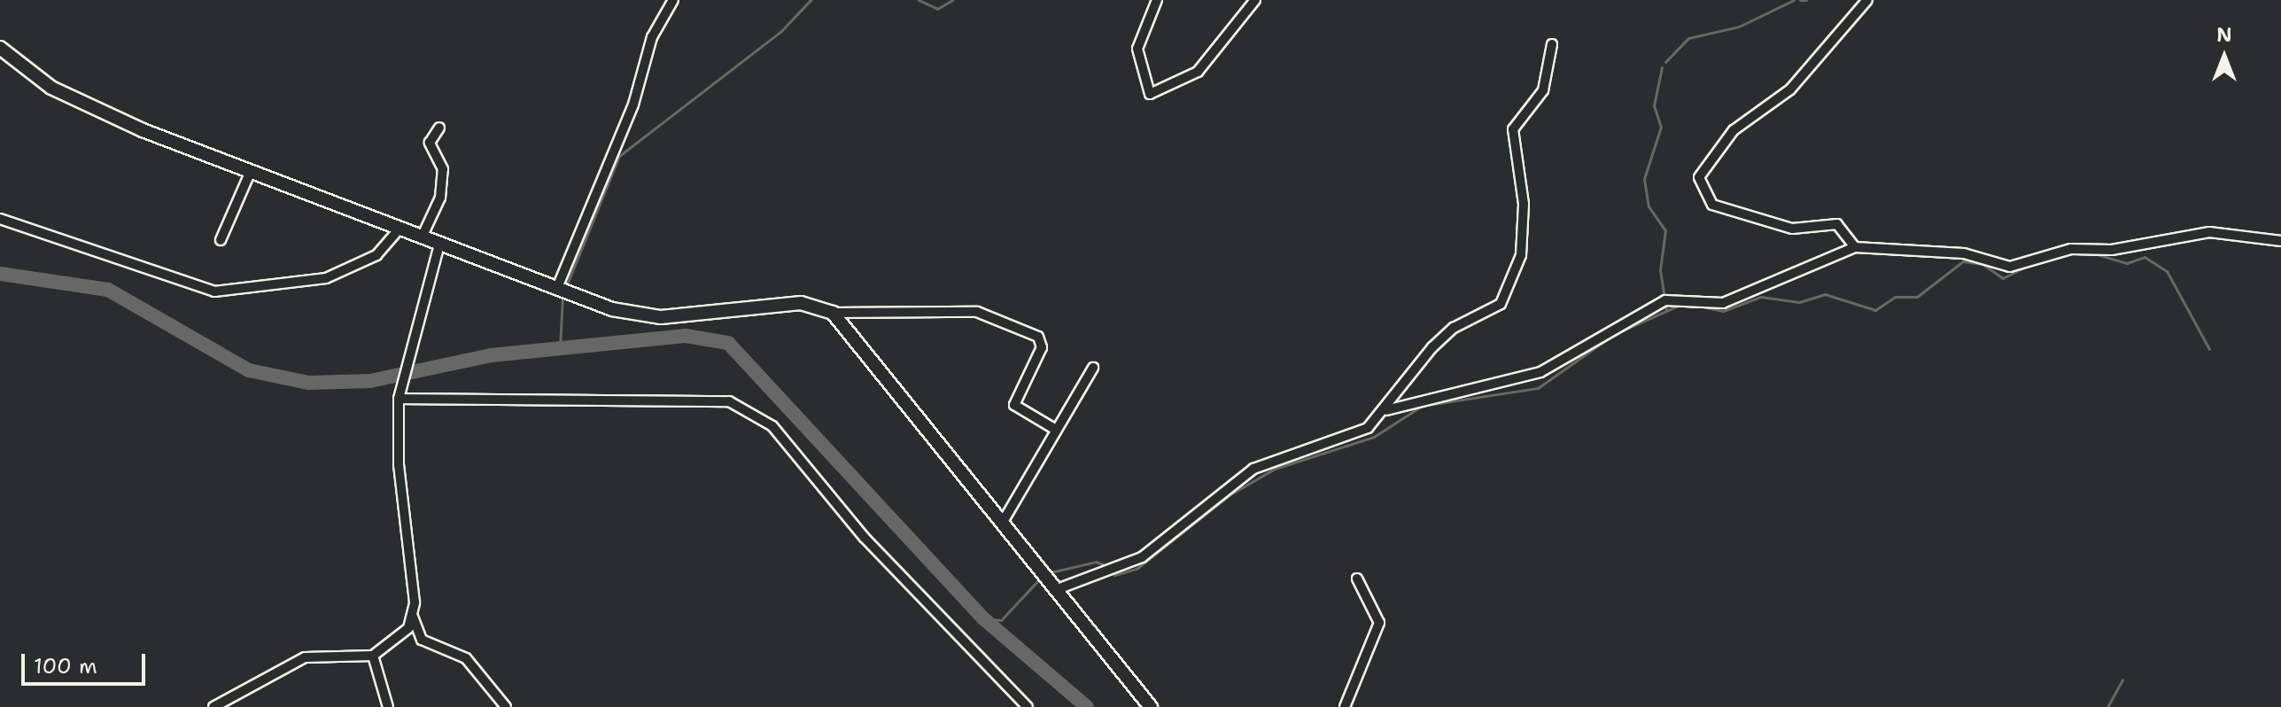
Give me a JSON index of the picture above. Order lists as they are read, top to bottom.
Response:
{
  "scale_bar": "100 m",
  "north": "top"
}
